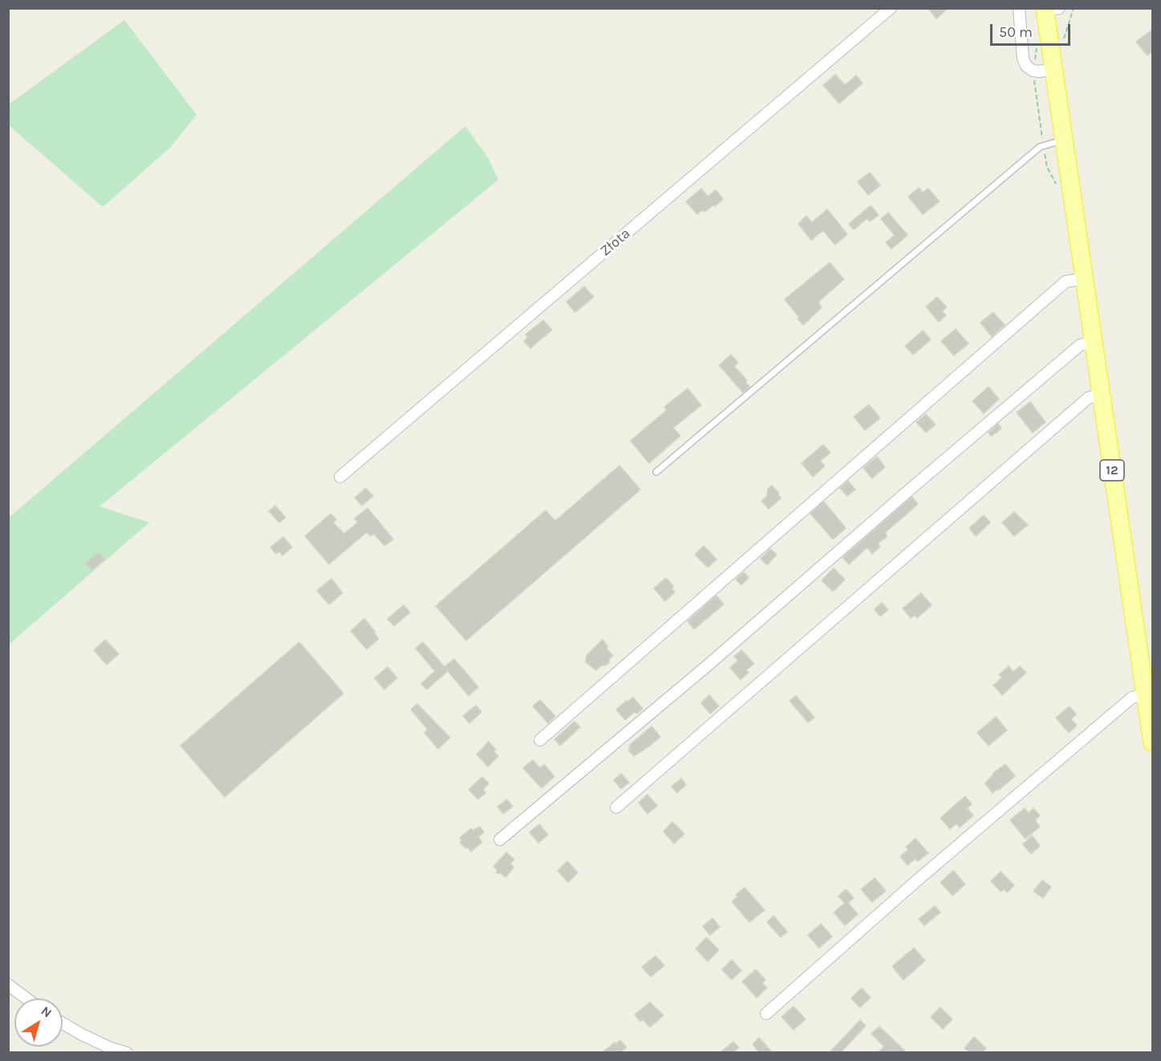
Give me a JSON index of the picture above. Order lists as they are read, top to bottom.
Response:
{
  "streets": {
    "main road": ["12"],
    "street": ["Złota"]
  },
  "scale_bar": "50 m",
  "north": "top right"
}
